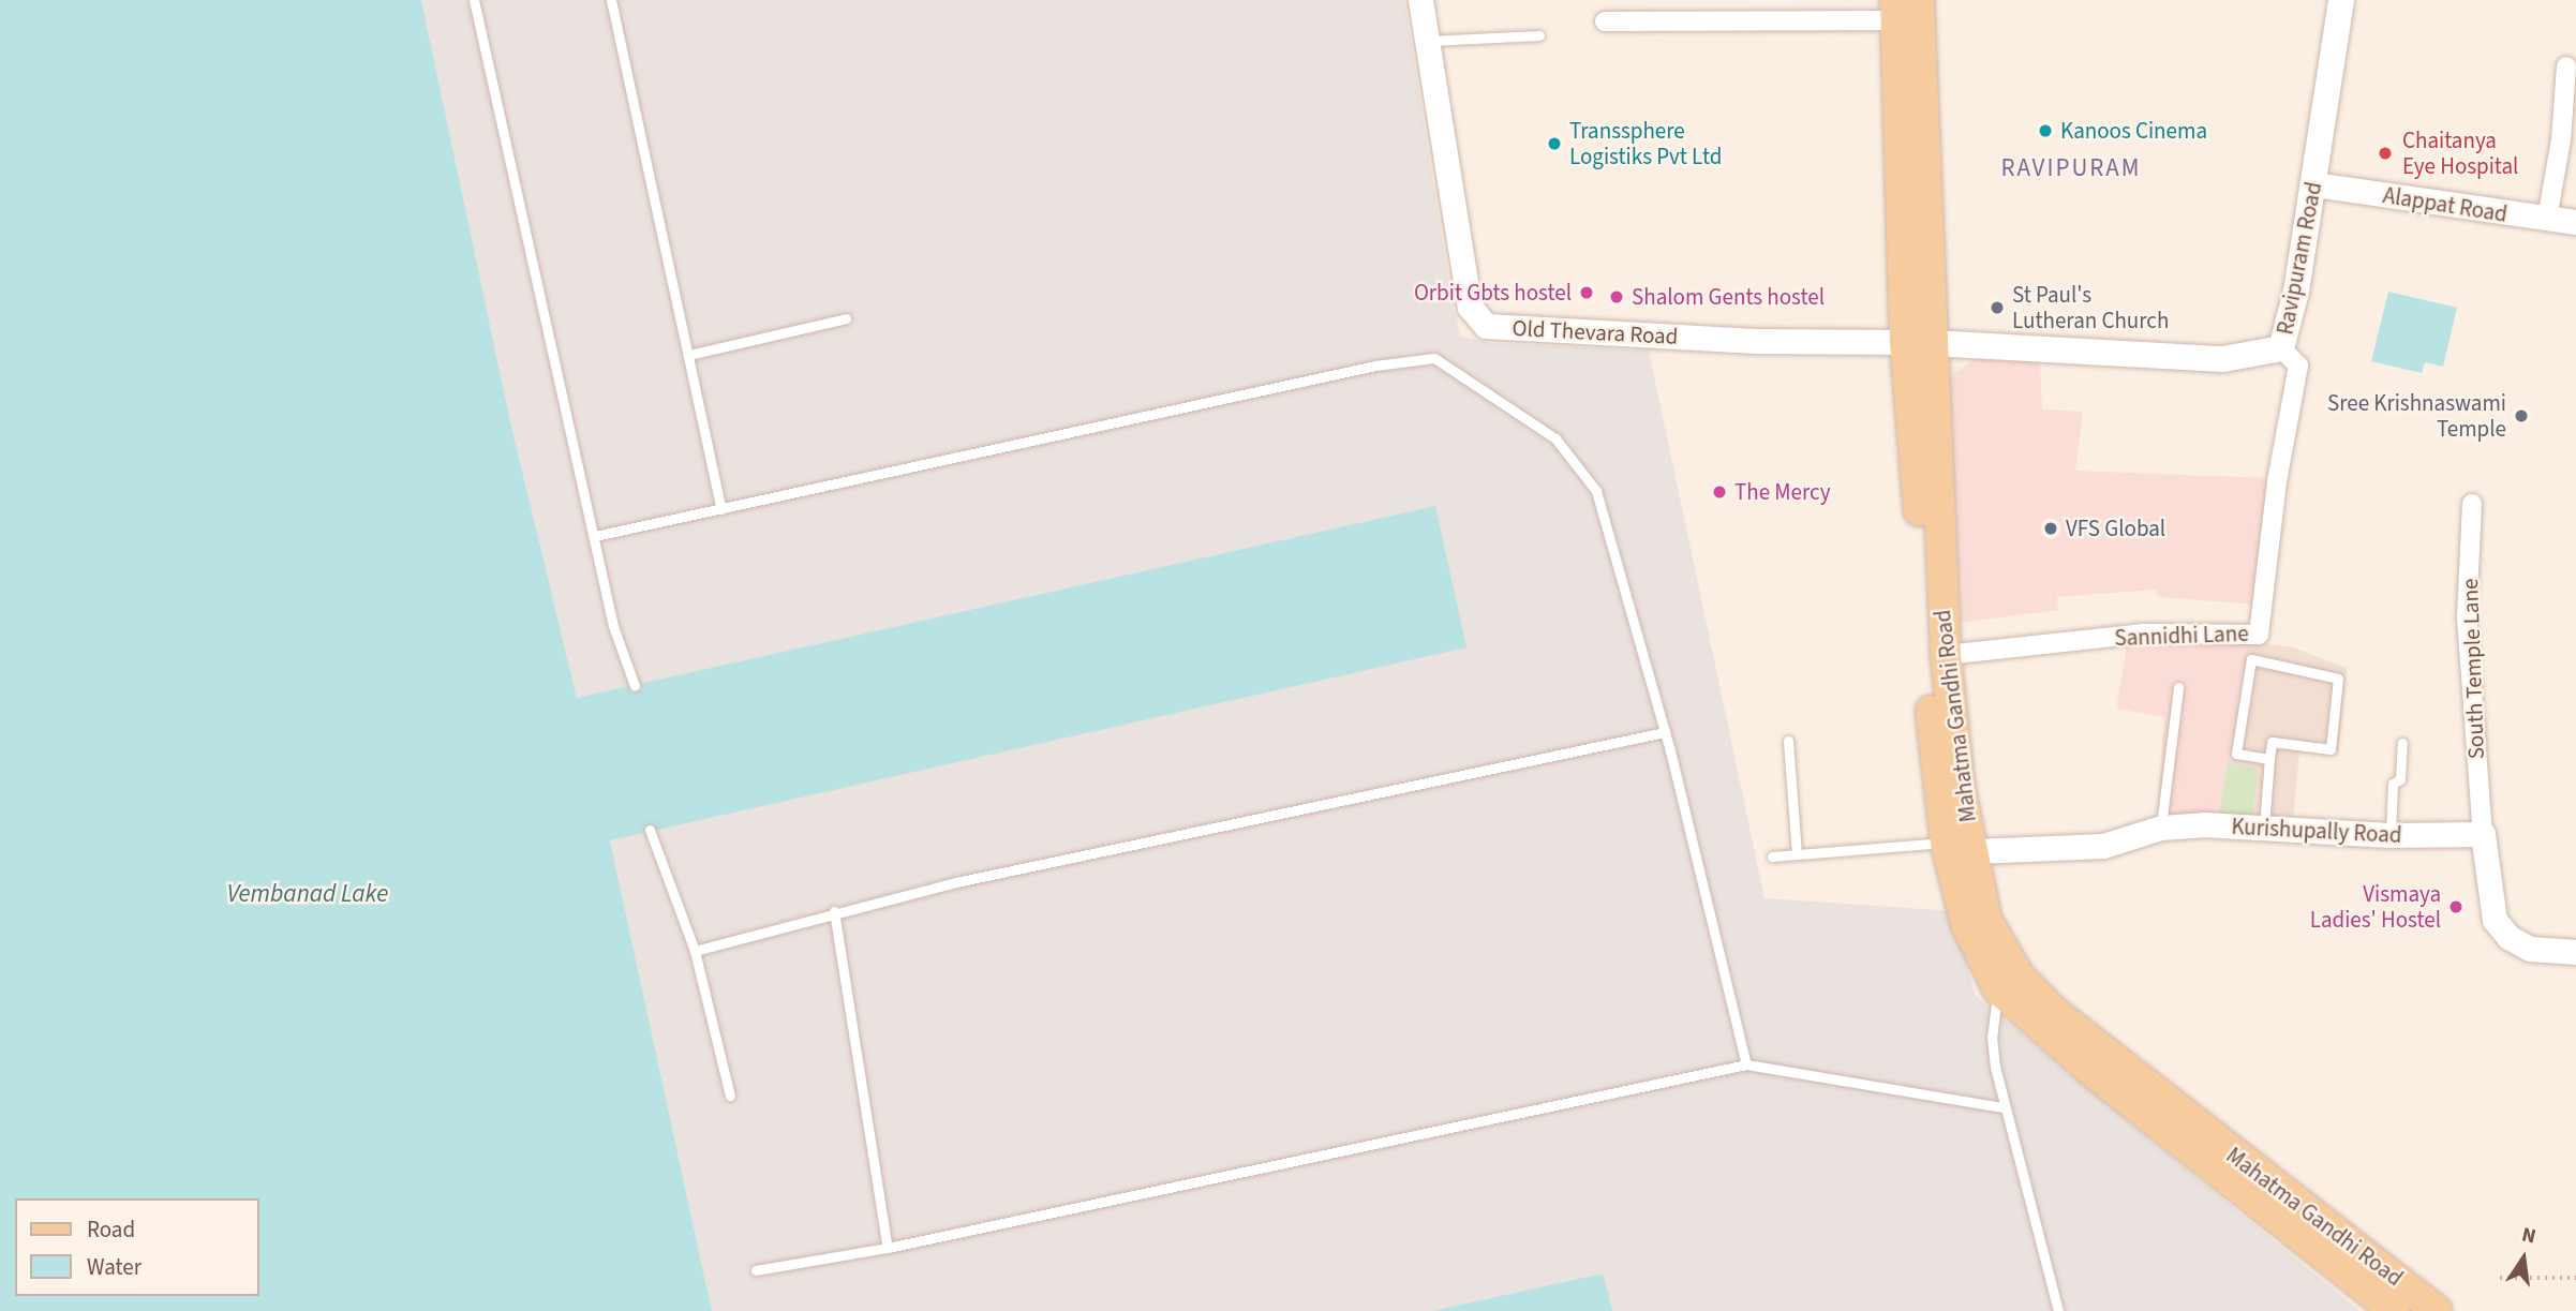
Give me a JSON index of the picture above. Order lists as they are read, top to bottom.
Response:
{
  "streets": {
    "main road": ["Ravipuram Road", "Mahatma Gandhi Road"],
    "street": [
      "Alappat Road",
      "Old Thevara Road",
      "Sannidhi Lane",
      "South Temple Lane",
      "Kurishupally Road"
    ]
  },
  "crossings": [
    ["Alappat Road", "Ravipuram Road"],
    ["Ravipuram Road", "Old Thevara Road"],
    ["Ravipuram Road", "Sannidhi Lane"],
    ["Ravipuram Road", "Mahatma Gandhi Road"],
    ["Old Thevara Road", "Mahatma Gandhi Road"],
    ["Sannidhi Lane", "Mahatma Gandhi Road"],
    ["South Temple Lane", "Kurishupally Road"],
    ["Mahatma Gandhi Road", "Kurishupally Road"]
  ],
  "districts": ["RAVIPURAM"],
  "water": ["Vembanad Lake"],
  "places": [
    "Kanoos Cinema",
    "Transsphere Logistiks Pvt Ltd",
    "Chaitanya Eye Hospital",
    "Orbit Gbts hostel",
    "Shalom Gents hostel",
    "St Paul's Lutheran Church",
    "Sree Krishnaswami Temple",
    "The Mercy",
    "VFS Global",
    "Vismaya Ladies' Hostel"
  ],
  "legend": ["Road", "Water"],
  "north": "top"
}
